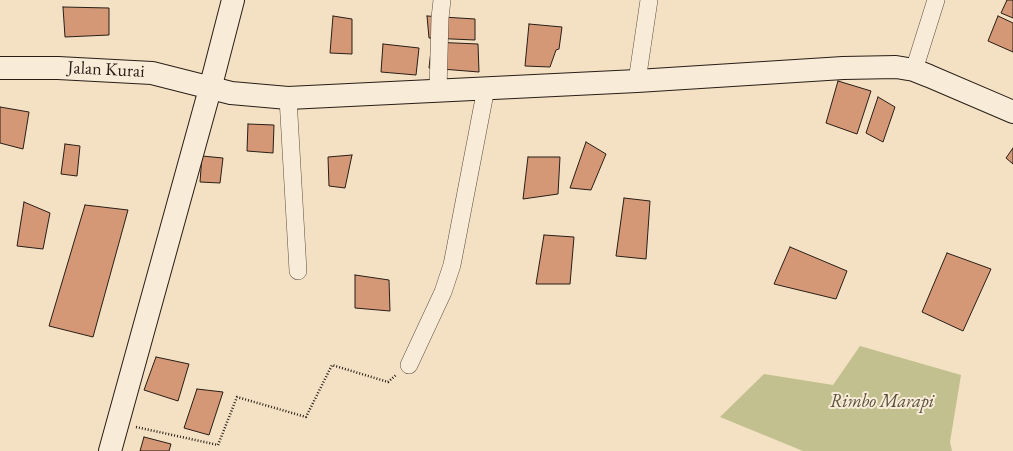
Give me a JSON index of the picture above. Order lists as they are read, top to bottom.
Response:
{
  "streets": {
    "street": ["Jalan Kurai"]
  },
  "parks": ["Rimbo Marapi"]
}
